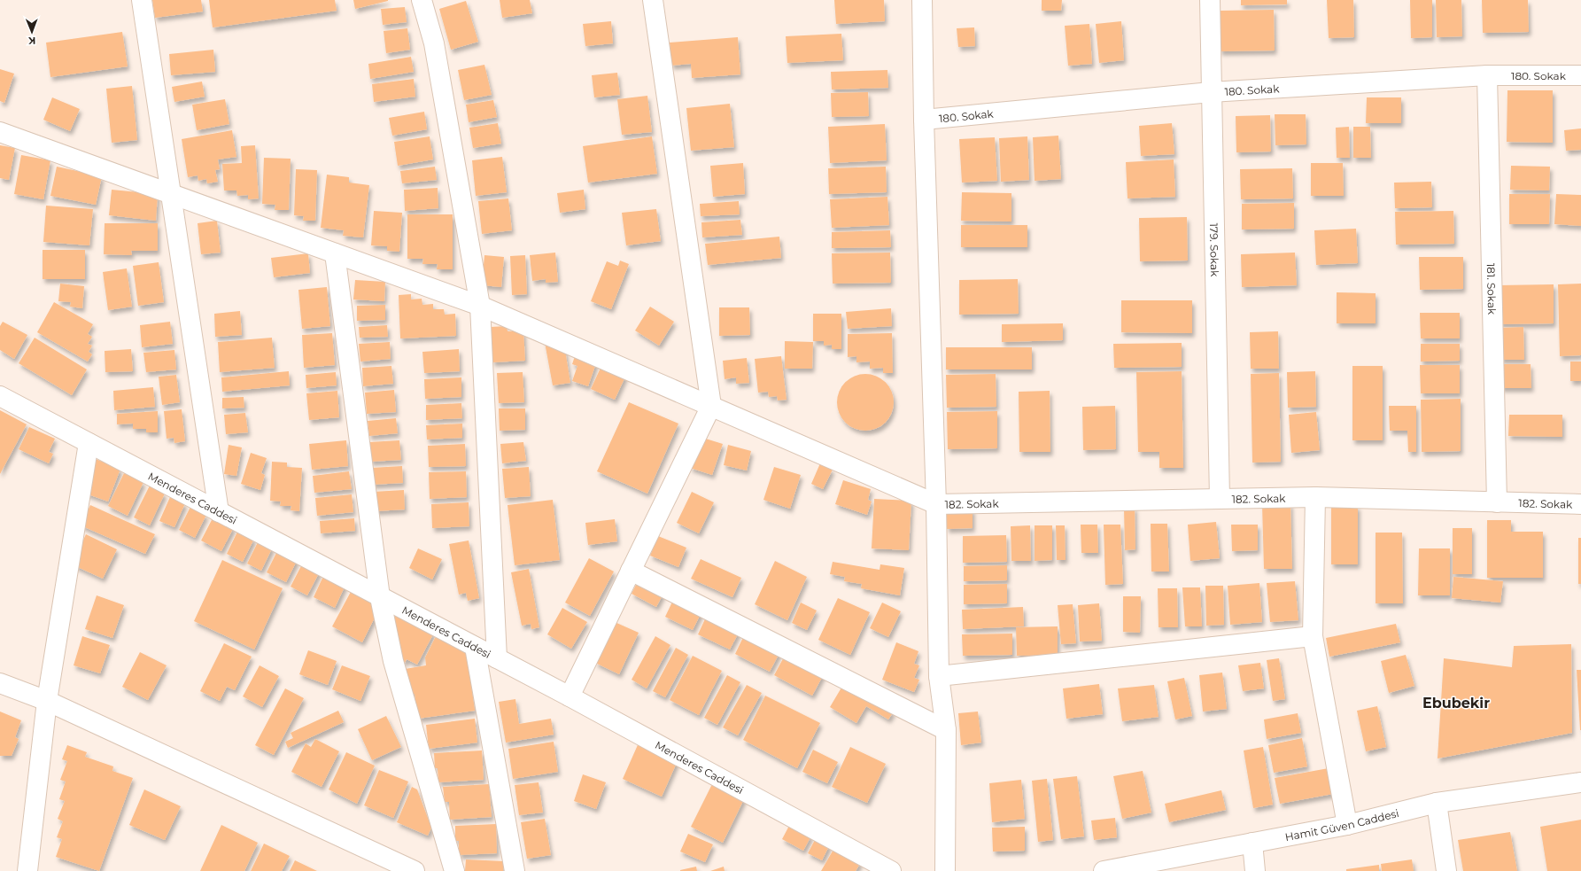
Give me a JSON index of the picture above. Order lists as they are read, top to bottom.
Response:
{
  "streets": {
    "street": [
      "180. Sokak",
      "179. Sokak",
      "181. Sokak",
      "Menderes Caddesi",
      "182. Sokak",
      "Hamit Güven Caddesi"
    ]
  },
  "crossings": [
    ["180. Sokak", "179. Sokak"],
    ["180. Sokak", "181. Sokak"],
    ["179. Sokak", "182. Sokak"],
    ["181. Sokak", "182. Sokak"]
  ],
  "districts": ["Ebubekir"],
  "north": "bottom"
}
